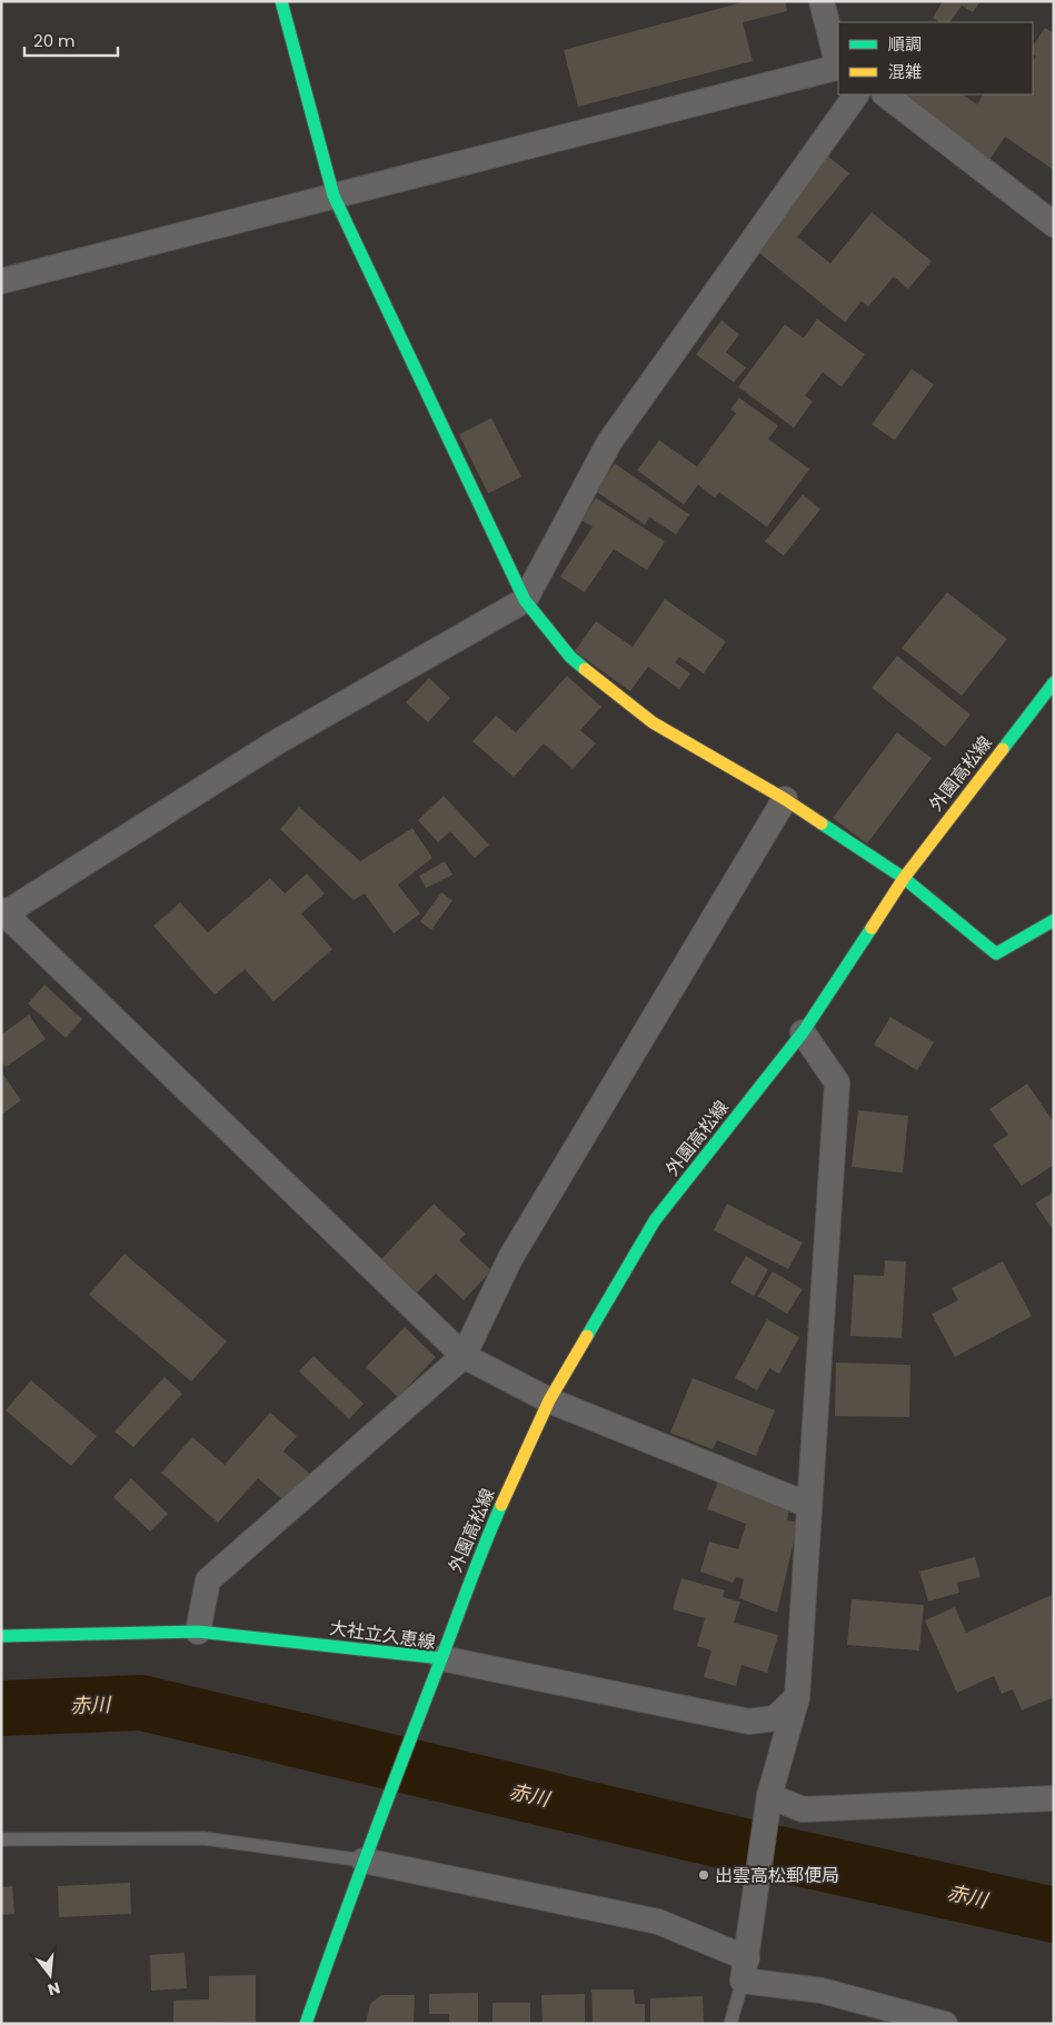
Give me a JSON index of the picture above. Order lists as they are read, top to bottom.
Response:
{
  "streets": {
    "main road": ["外園高松線", "大社立久恵線"]
  },
  "crossings": [
    ["外園高松線", "大社立久恵線"]
  ],
  "water": ["赤川"],
  "places": ["出雲高松郵便局"],
  "legend": ["順調", "混雑"],
  "scale_bar": "20 m",
  "north": "bottom"
}
